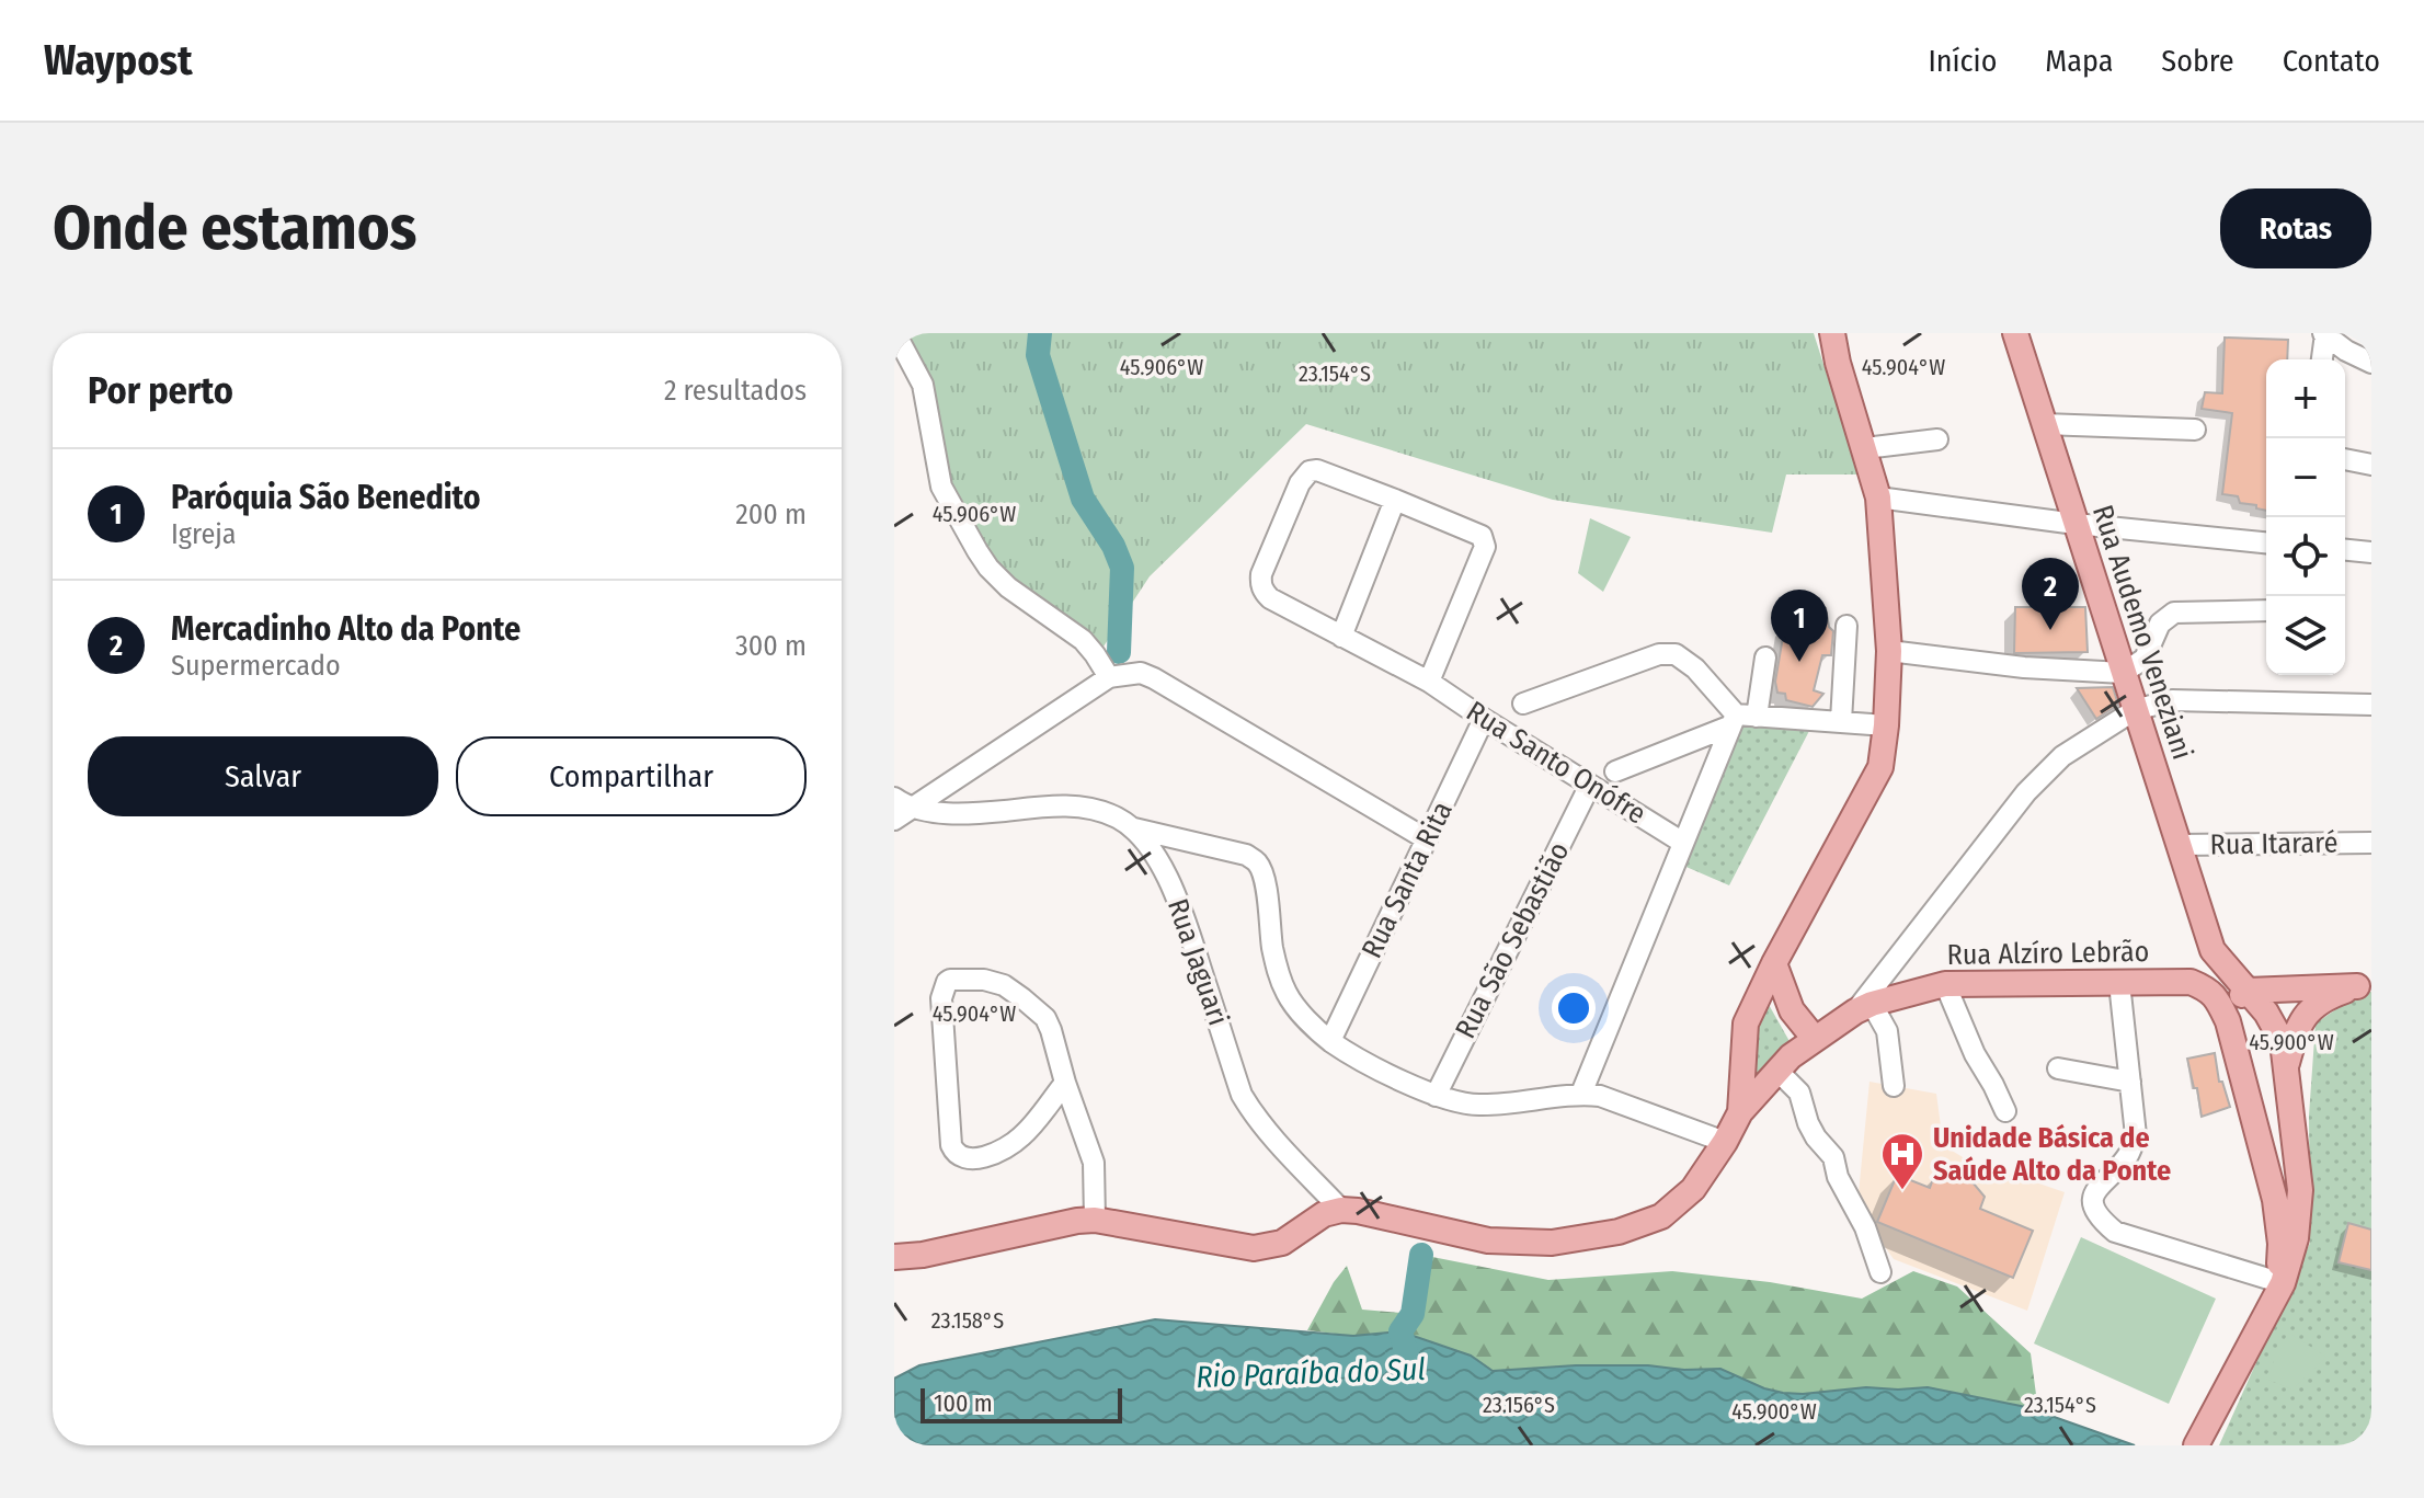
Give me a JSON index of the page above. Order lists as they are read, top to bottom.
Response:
{
  "streets": {
    "main road": ["Rua Audemo Veneziani", "Rua Alzíro Lebrão"],
    "street": [
      "Rua Santo Onófre",
      "Rua Itararé",
      "Rua Santa Rita",
      "Rua São Sebastião",
      "Rua Jaguari"
    ]
  },
  "crossings": [
    ["Rua Audemo Veneziani", "Rua Itararé"],
    ["Rua Audemo Veneziani", "Rua Alzíro Lebrão"],
    ["Rua Santo Onófre", "Rua Santa Rita"],
    ["Rua Santo Onófre", "Rua São Sebastião"]
  ],
  "water": ["Rio Paraíba do Sul"],
  "places": {
    "hospital": ["Unidade Básica de Saúde Alto da Ponte"]
  },
  "scale_bar": "100 m",
  "page": {
    "header": "Waypost",
    "nav": [
      "Início",
      "Mapa",
      "Sobre",
      "Contato"
    ],
    "buttons": [
      "Rotas",
      ["Salvar", "Compartilhar"]
    ],
    "title": "Onde estamos",
    "heading": ["Por perto", "2 resultados"],
    "map_buttons": ["+", "−"],
    "list": [
      {
        "mark": "1",
        "name": "Paróquia São Benedito",
        "note": "Igreja",
        "value": "200 m"
      },
      {
        "mark": "2",
        "name": "Mercadinho Alto da Ponte",
        "note": "Supermercado",
        "value": "300 m"
      }
    ],
    "pins": ["2", "1"],
    "scale": "100 m"
  },
  "coordinates": [
    "45.906°W",
    "45.904°W",
    "23.154°S",
    "45.900°W",
    "23.158°S",
    "23.156°S"
  ]
}
